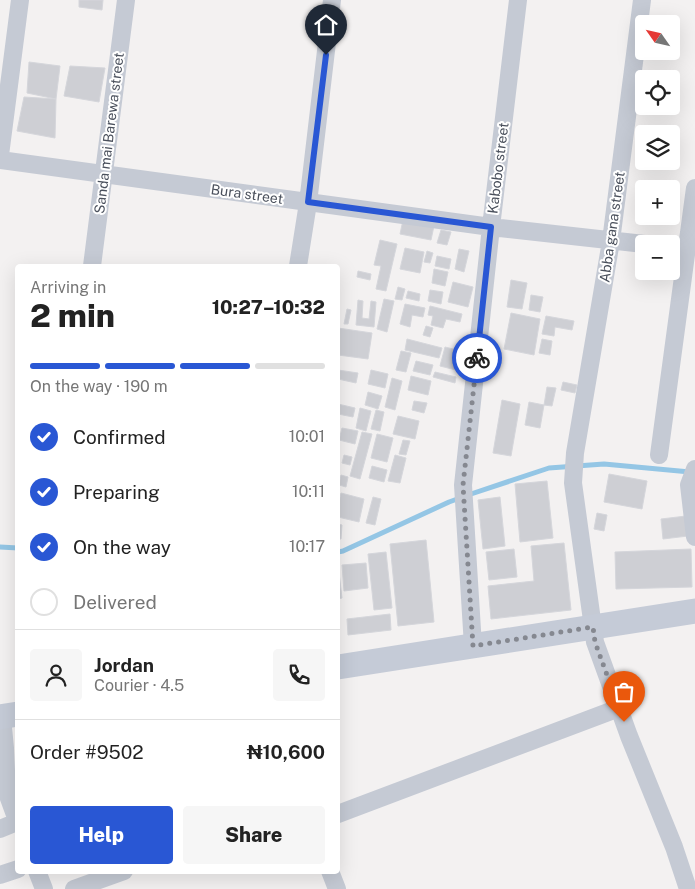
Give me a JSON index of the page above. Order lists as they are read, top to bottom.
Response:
{
  "streets": {
    "street": [
      "Sanda mai Barewa street",
      "Kabobo street",
      "Bura street",
      "Abba gana street"
    ]
  },
  "crossings": [
    ["Sanda mai Barewa street", "Bura street"],
    ["Kabobo street", "Bura street"],
    ["Bura street", "Abba gana street"]
  ],
  "north": "top left",
  "page": {
    "map_buttons": ["+", "−"],
    "heading": ["2 min", "Arriving in", "10:27–10:32"],
    "panel": [
      "Jordan",
      "Courier · 4.5",
      "Order #9502",
      "₦10,600"
    ],
    "bar": "On the way · 190 m",
    "list": [
      ["Confirmed", "10:01"],
      ["Preparing", "10:11"],
      ["On the way", "10:17"],
      "Delivered"
    ],
    "buttons": ["Help", "Share"]
  }
}
